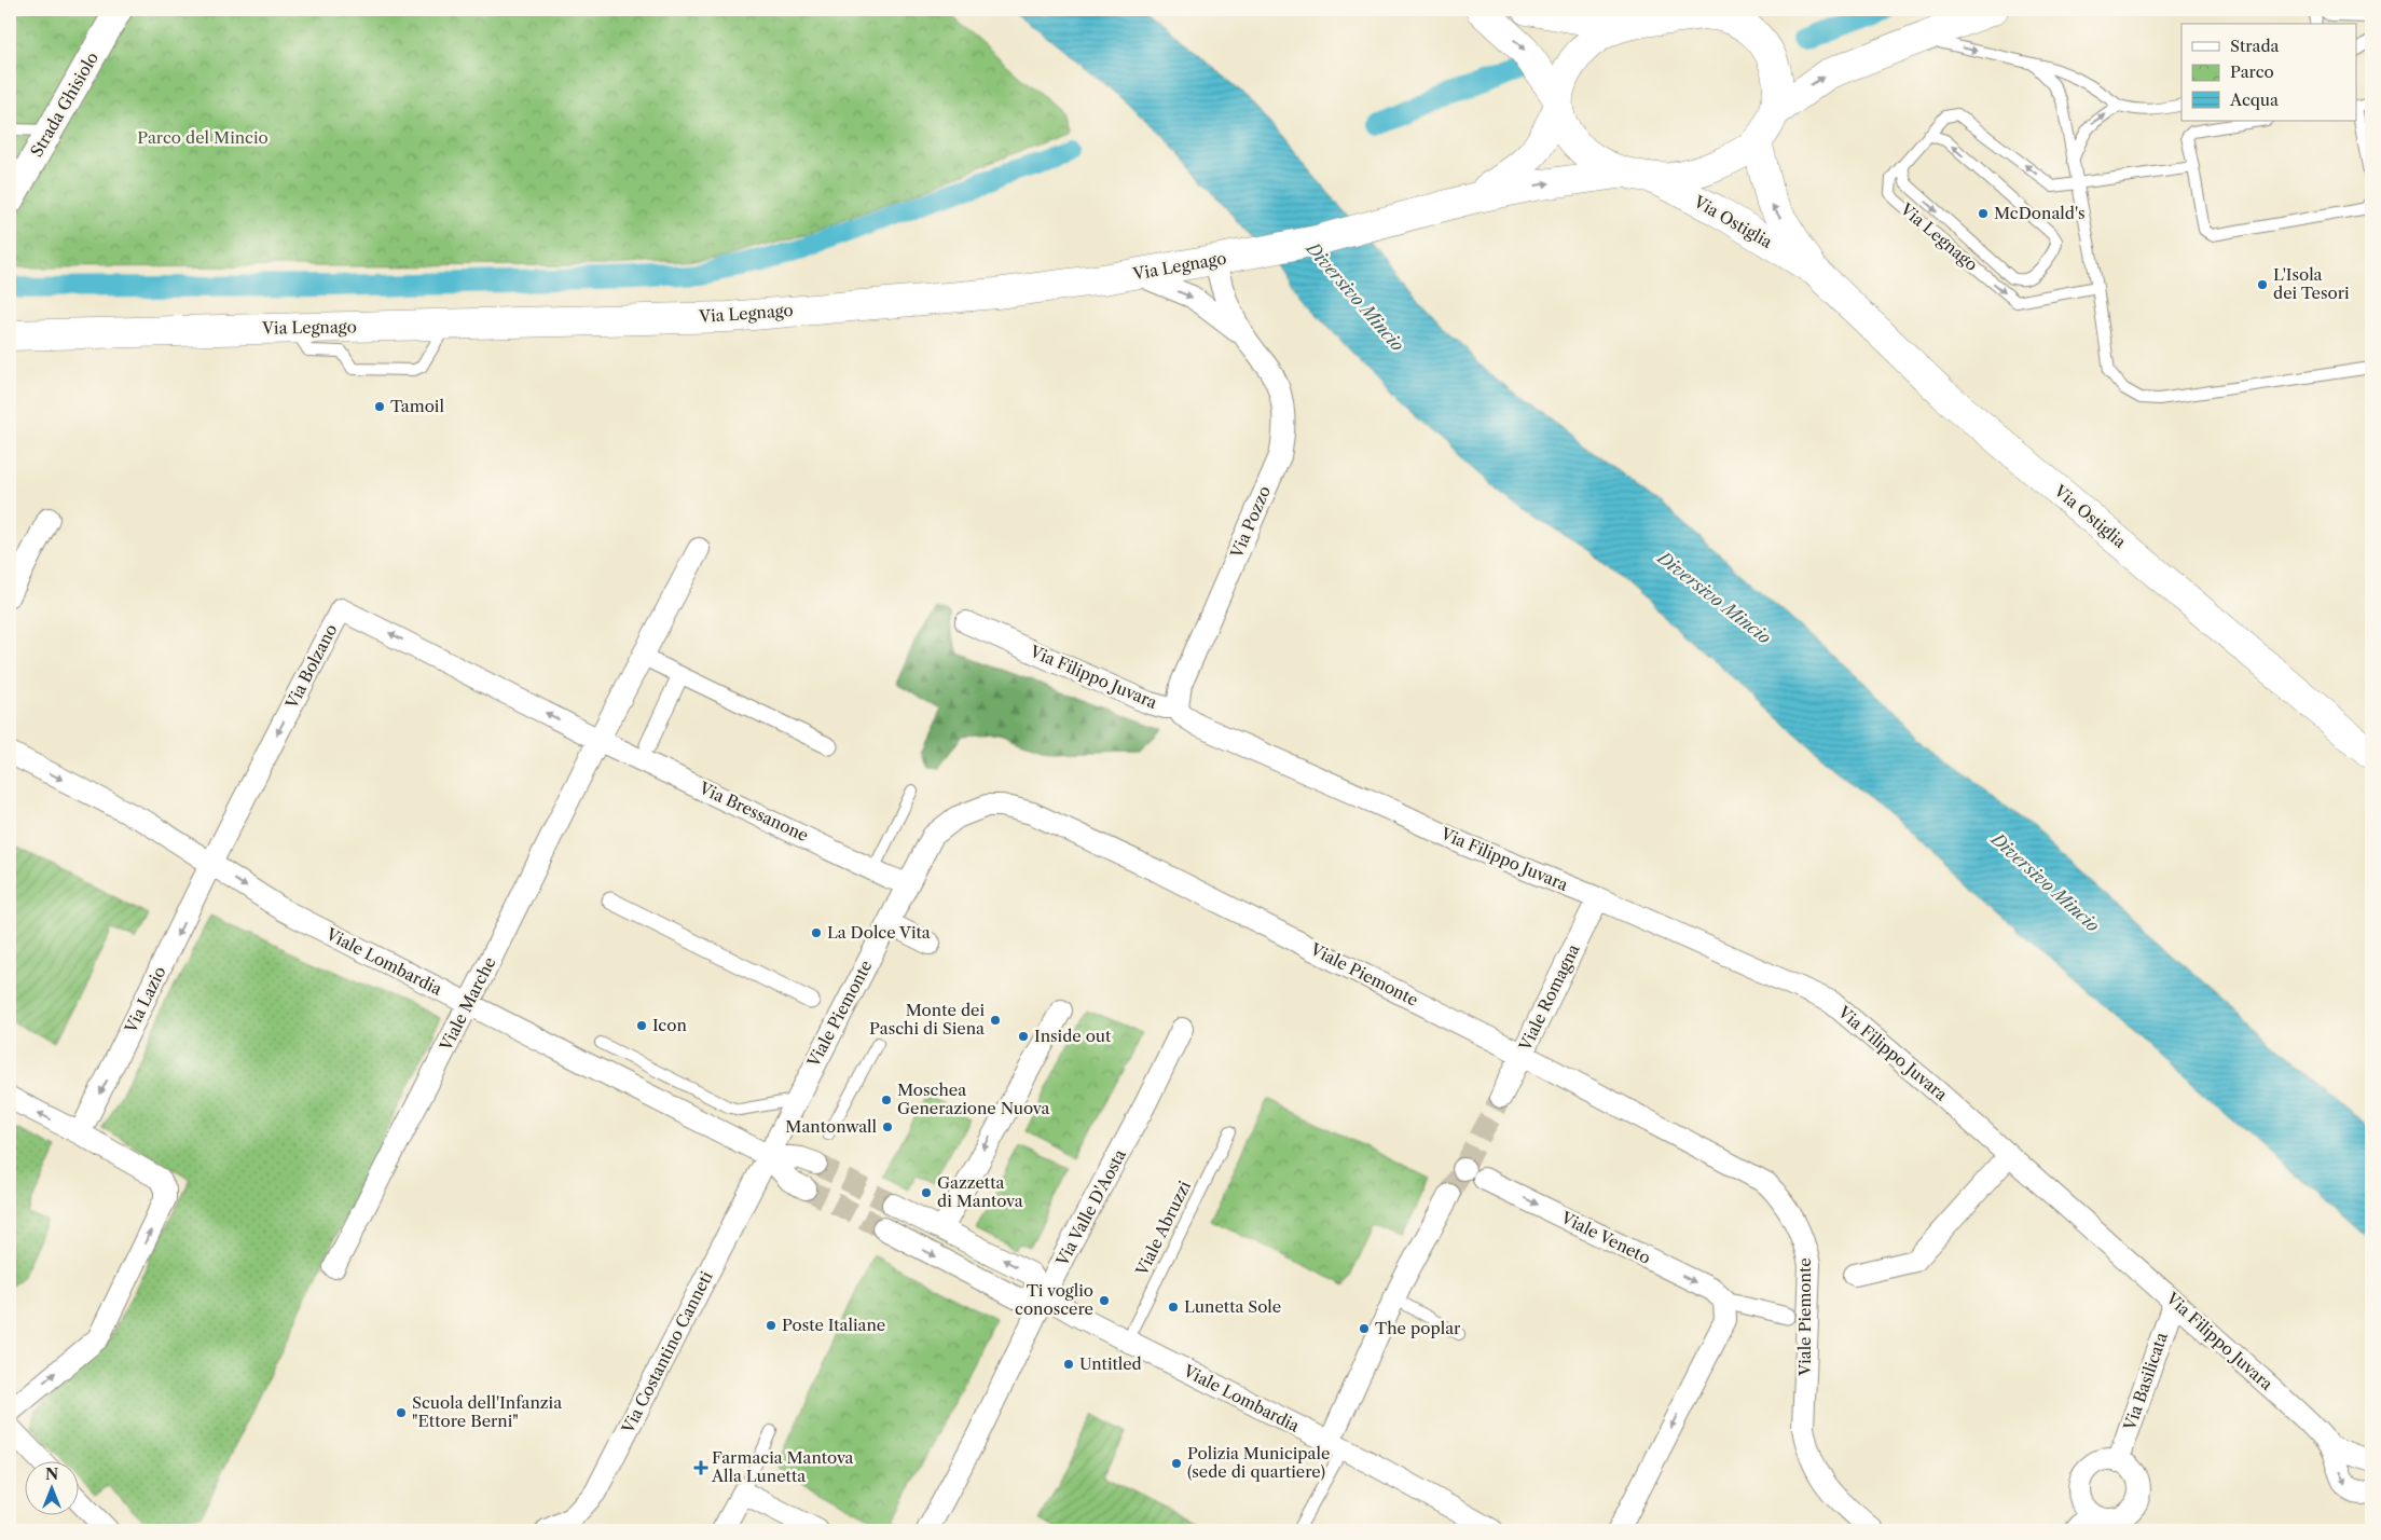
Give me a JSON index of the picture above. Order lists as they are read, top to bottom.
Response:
{
  "streets": {
    "main road": ["Via Ostiglia", "Via Legnago"],
    "street": [
      "Strada Ghisiolo",
      "Via Pozzo",
      "Via Bolzano",
      "Via Filippo Juvara",
      "Via Bressanone",
      "Viale Lombardia",
      "Viale Piemonte",
      "Viale Romagna",
      "Via Lazio",
      "Viale Marche",
      "Via Valle D'Aosta",
      "Viale Veneto",
      "Via Costantino Canneti",
      "Via Basilicata"
    ],
    "lane": ["Viale Abruzzi"]
  },
  "crossings": [
    ["Via Ostiglia", "Via Legnago"],
    ["Via Legnago", "Via Pozzo"],
    ["Via Pozzo", "Via Filippo Juvara"],
    ["Via Bolzano", "Via Bressanone"],
    ["Via Bolzano", "Viale Lombardia"],
    ["Via Bolzano", "Via Lazio"],
    ["Via Bolzano", "Viale Marche"],
    ["Via Filippo Juvara", "Viale Romagna"],
    ["Via Filippo Juvara", "Via Basilicata"],
    ["Via Bressanone", "Viale Piemonte"],
    ["Via Bressanone", "Viale Marche"],
    ["Viale Lombardia", "Viale Piemonte"],
    ["Viale Lombardia", "Via Lazio"],
    ["Viale Lombardia", "Viale Marche"],
    ["Viale Lombardia", "Via Valle D'Aosta"],
    ["Viale Lombardia", "Viale Abruzzi"],
    ["Viale Lombardia", "Via Costantino Canneti"],
    ["Viale Piemonte", "Viale Romagna"],
    ["Viale Piemonte", "Via Costantino Canneti"]
  ],
  "one_way": ["Via Lazio", "Viale Veneto"],
  "water": ["Diversivo Mincio"],
  "parks": ["Parco del Mincio"],
  "places": {
    "other": [
      "McDonald's",
      "L'Isola dei Tesori",
      "Tamoil",
      "La Dolce Vita",
      "Monte dei Paschi di Siena",
      "Icon",
      "Inside out",
      "Moschea Generazione Nuova",
      "Mantonwall",
      "Gazzetta di Mantova",
      "Ti voglio conoscere",
      "Lunetta Sole",
      "Poste Italiane",
      "The poplar",
      "Untitled",
      "Scuola dell'Infanzia \"Ettore Berni\"",
      "Polizia Municipale (sede di quartiere)"
    ],
    "health": ["Farmacia Mantova Alla Lunetta"]
  },
  "legend": ["Strada", "Parco", "Acqua"],
  "north": "top"
}
